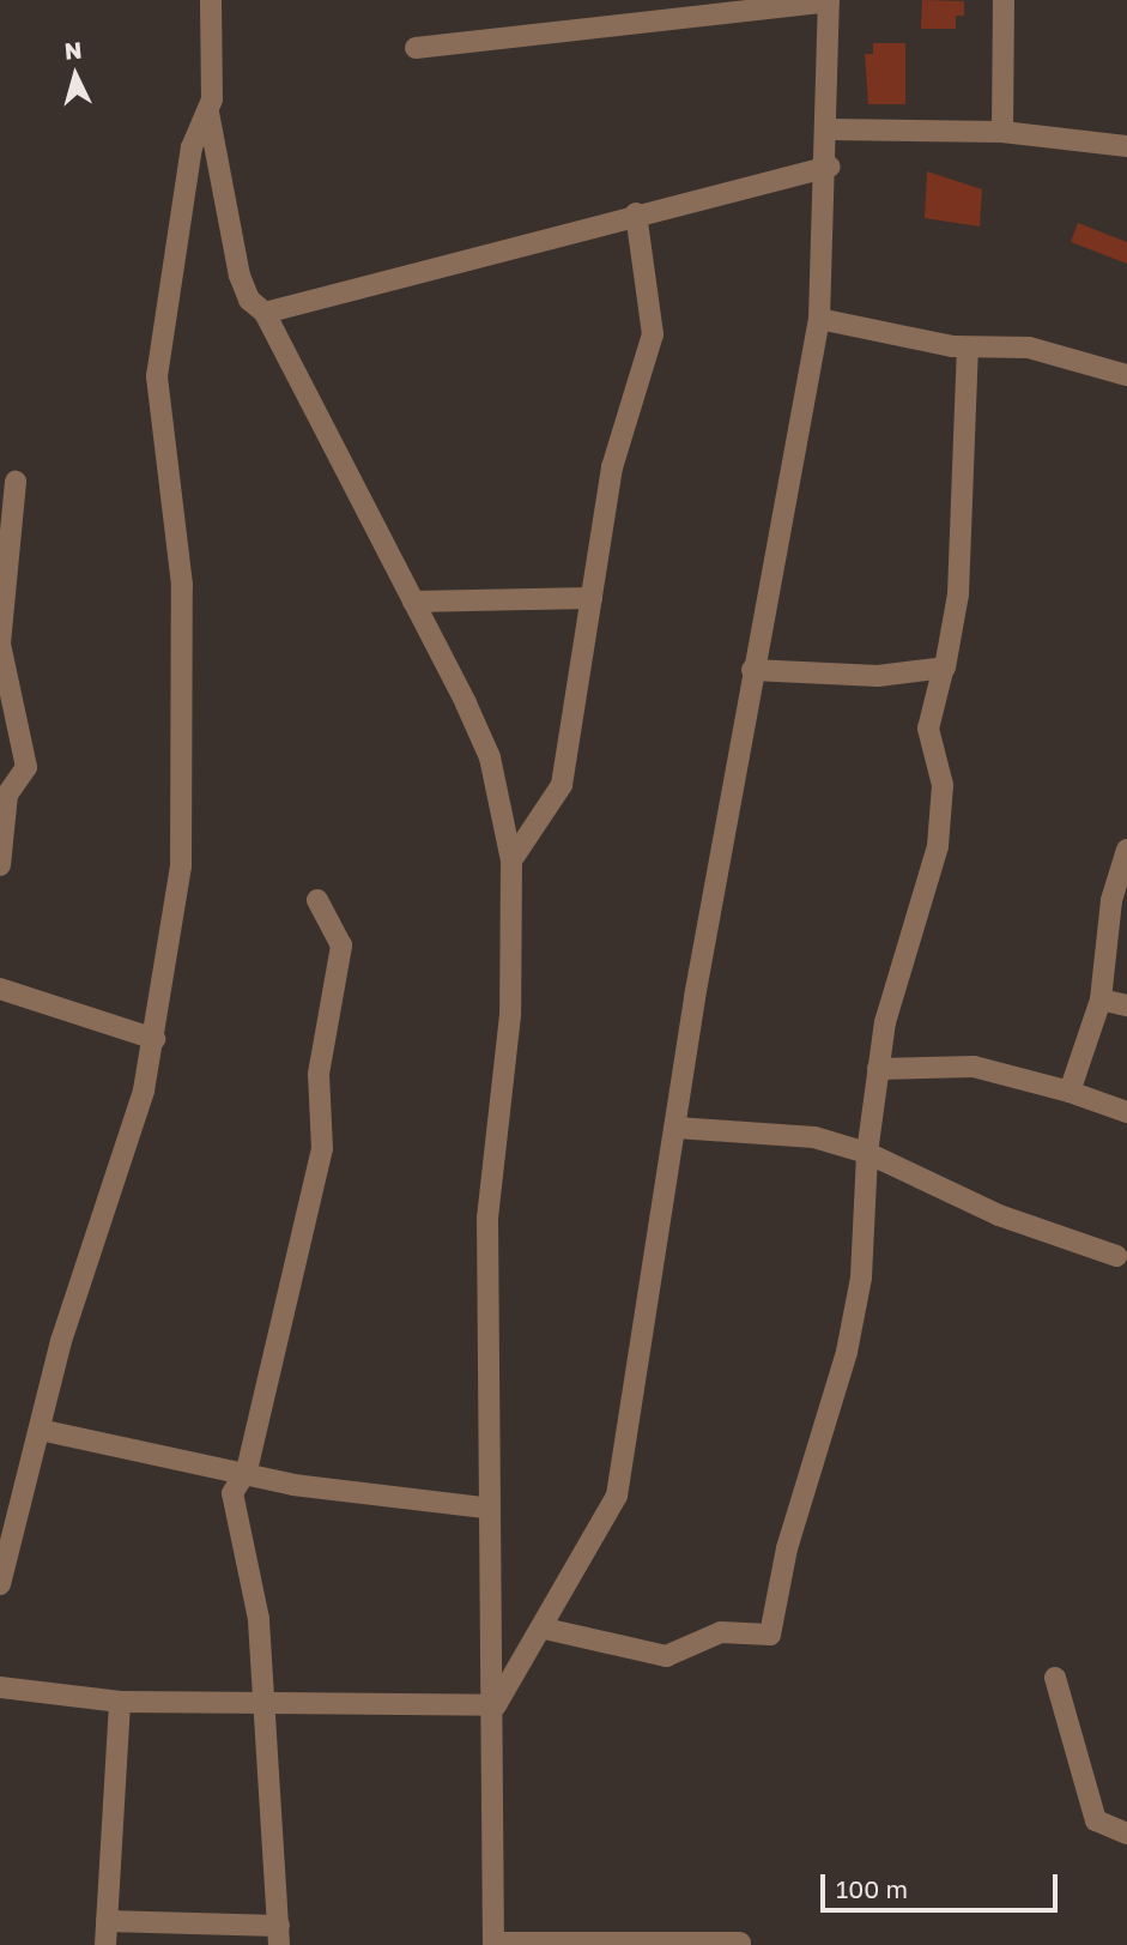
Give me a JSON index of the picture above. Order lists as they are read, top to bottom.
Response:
{
  "scale_bar": "100 m",
  "north": "top"
}
